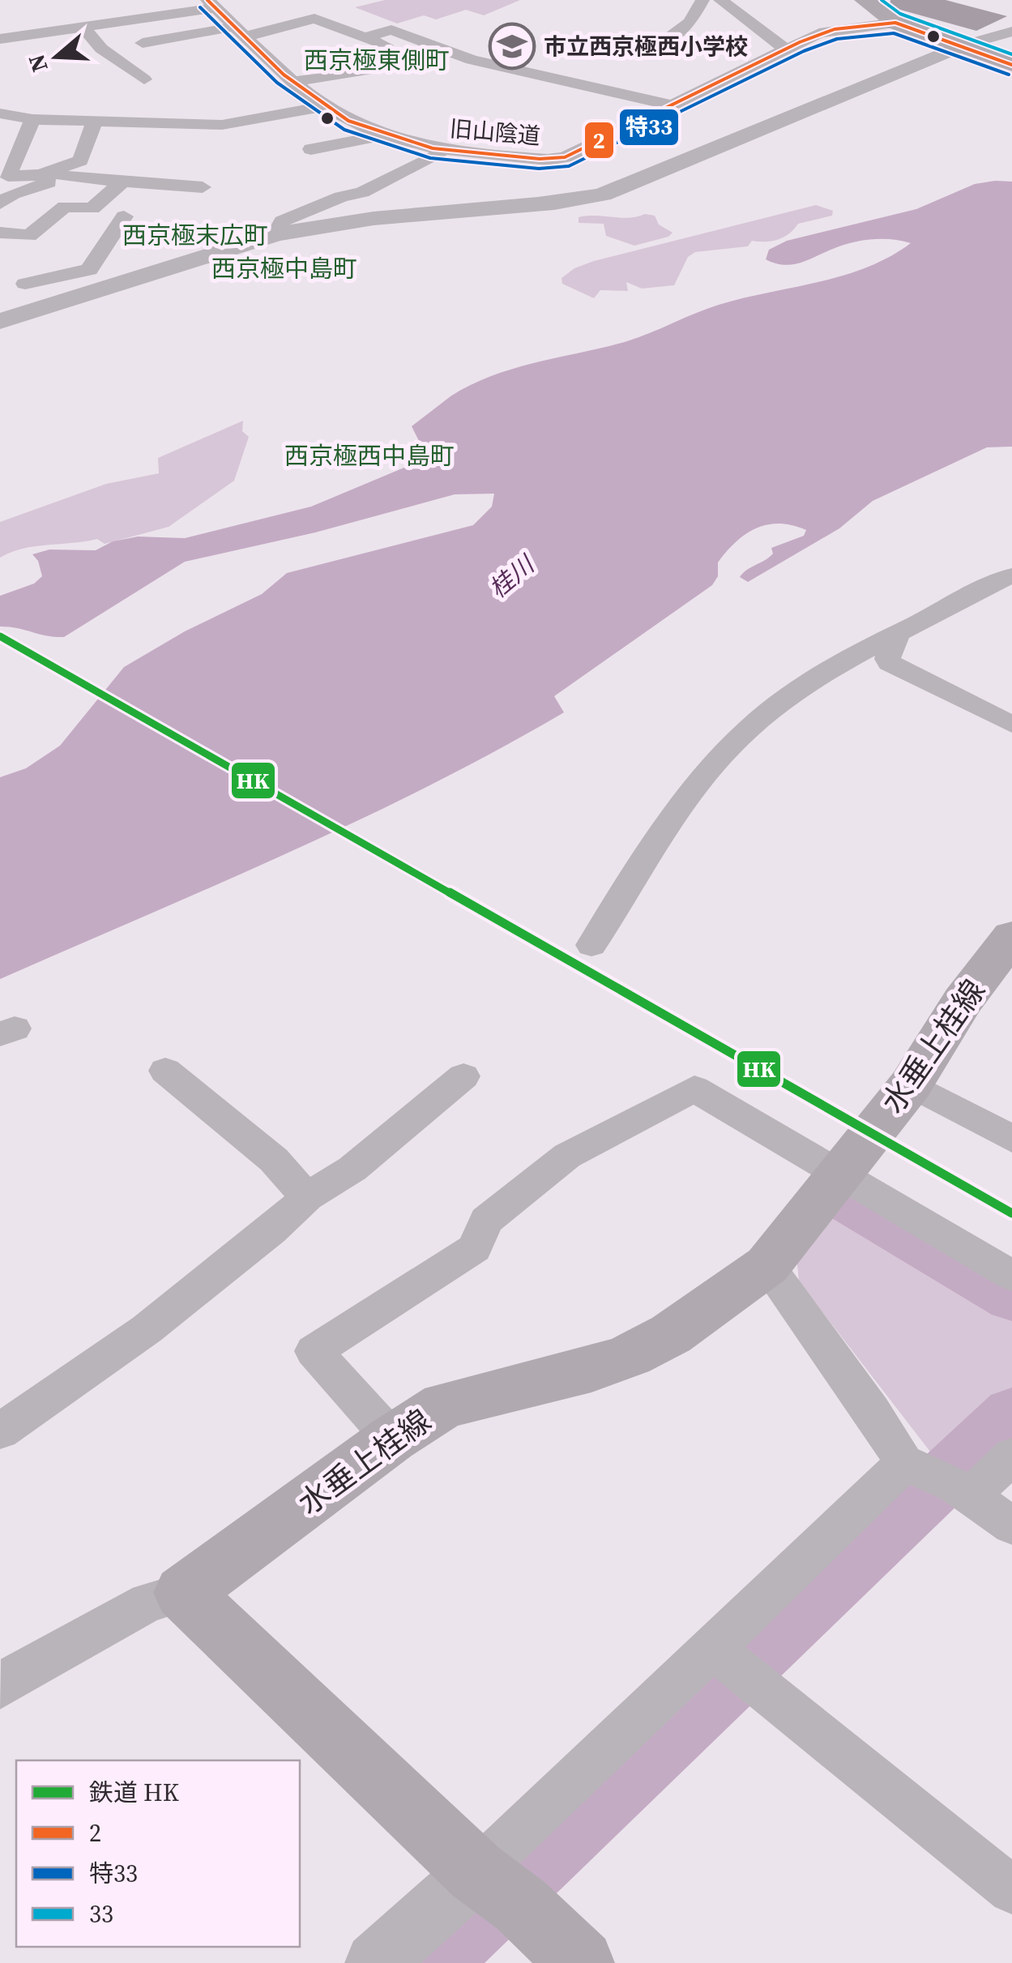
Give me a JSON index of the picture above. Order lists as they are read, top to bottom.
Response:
{
  "streets": {
    "main road": ["水垂上桂線"],
    "street": ["旧山陰道"]
  },
  "districts": [
    "西京極東側町",
    "西京極末広町",
    "西京極中島町",
    "西京極西中島町"
  ],
  "water": ["桂川"],
  "places": {
    "school or university": ["市立西京極西小学校"]
  },
  "lines": [
    "transit line 2",
    "transit line 33",
    "transit line 特33",
    "rail line HK"
  ],
  "legend": [
    "鉄道 HK",
    "2",
    "特33",
    "33"
  ],
  "north": "left"
}
